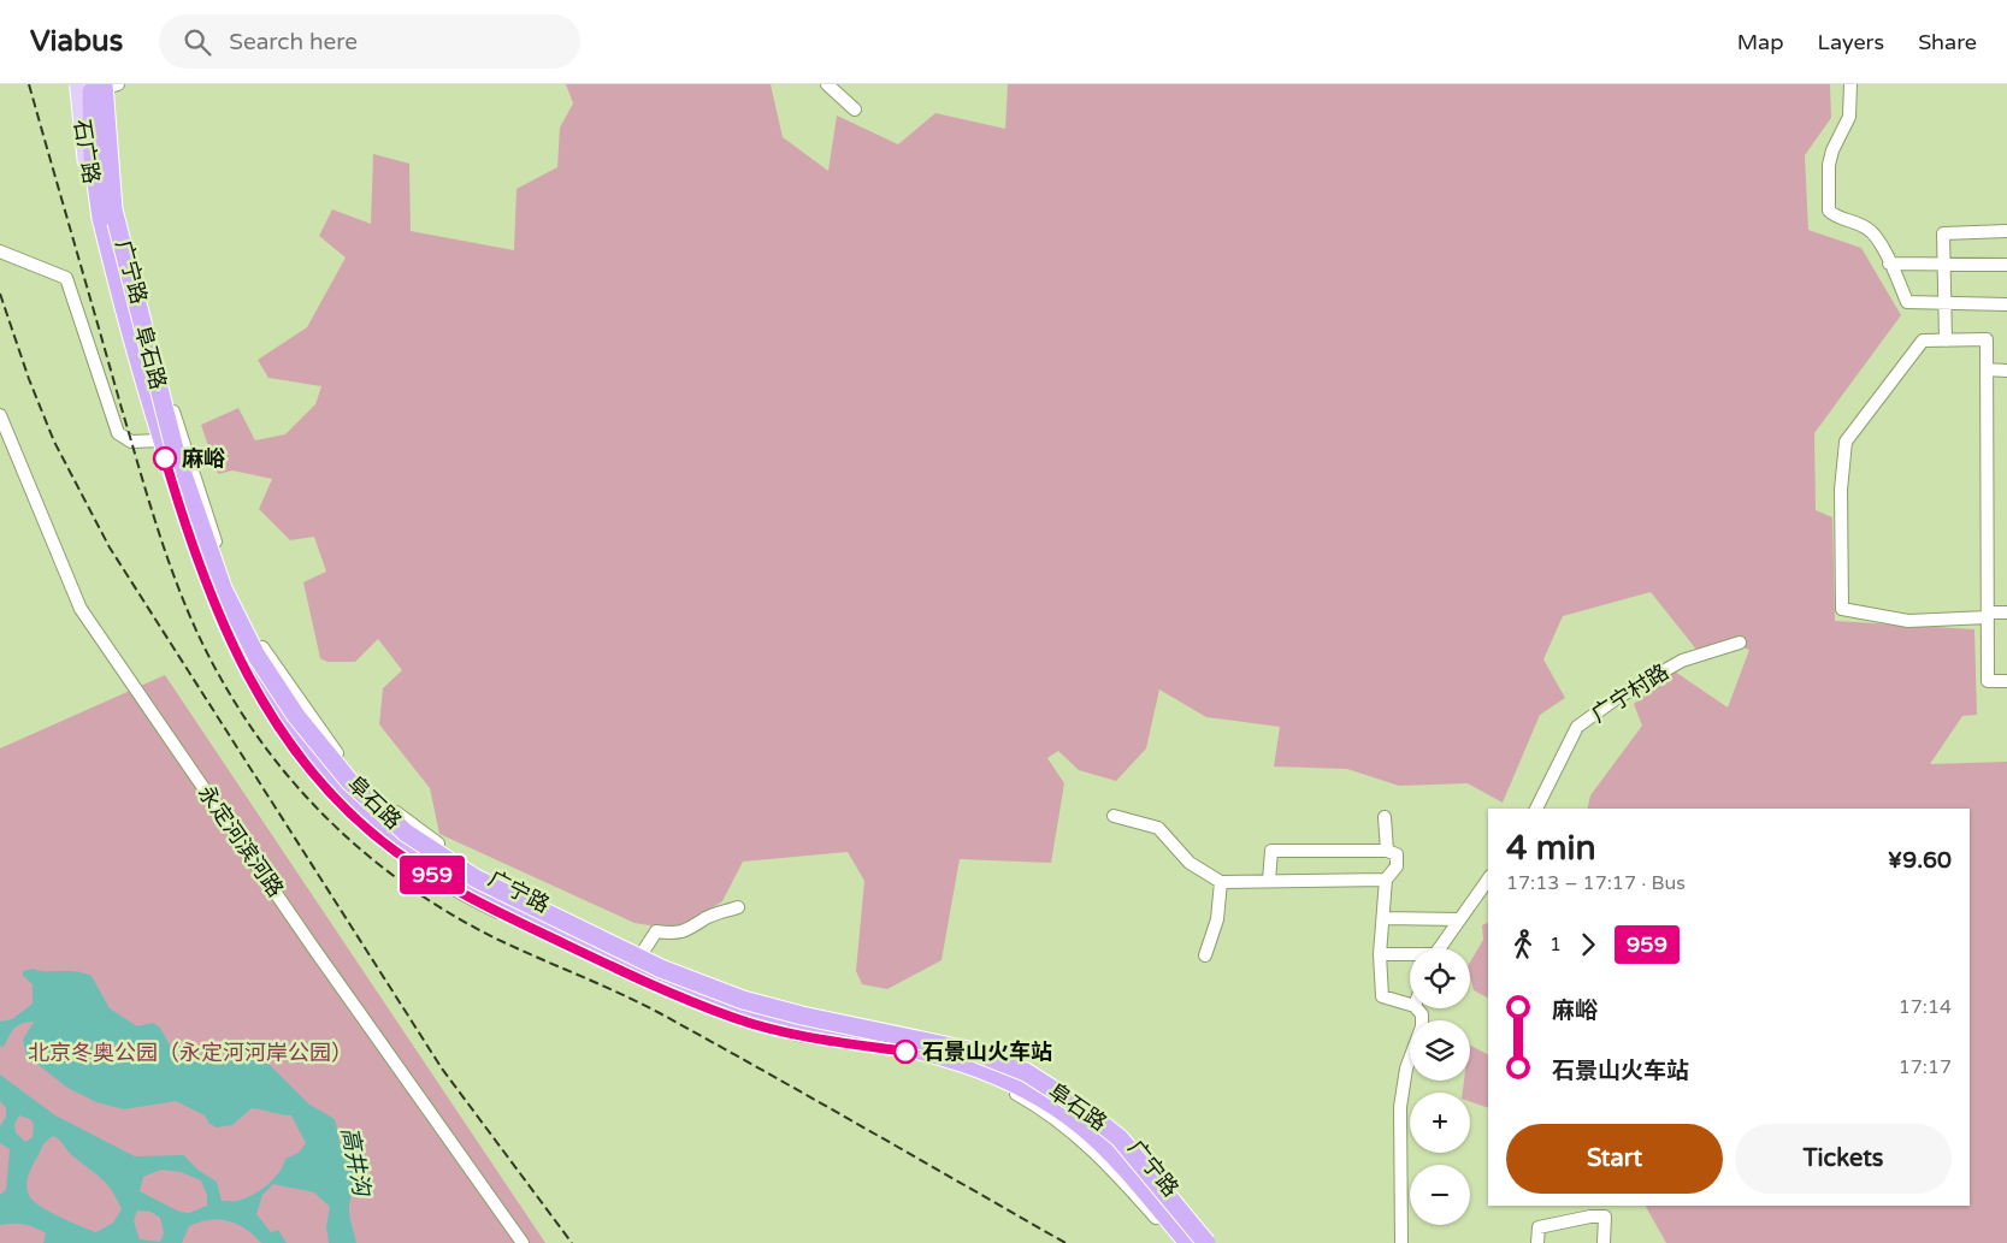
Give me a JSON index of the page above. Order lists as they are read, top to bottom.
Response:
{
  "streets": {
    "highway": ["阜石路"],
    "street": ["广宁路", "广宁村路", "永定河滨河路"]
  },
  "crossings": [
    ["广宁路", "阜石路"]
  ],
  "water": ["高井沟"],
  "parks": ["北京冬奥公园（永定河河岸公园）"],
  "places": ["麻峪", "石景山火车站"],
  "lines": ["bus line 959"],
  "page": {
    "header": "Viabus",
    "search": "Search here",
    "nav": ["Map", "Layers", "Share"],
    "on_map": "959",
    "heading": ["4 min", "17:13 – 17:17 · Bus", "¥9.60"],
    "legs": ["1", "959"],
    "map_buttons": ["+", "−"],
    "list": [
      {
        "name": "麻峪",
        "value": "17:14"
      },
      {
        "name": "石景山火车站",
        "value": "17:17"
      }
    ],
    "buttons": ["Start", "Tickets"]
  }
}
